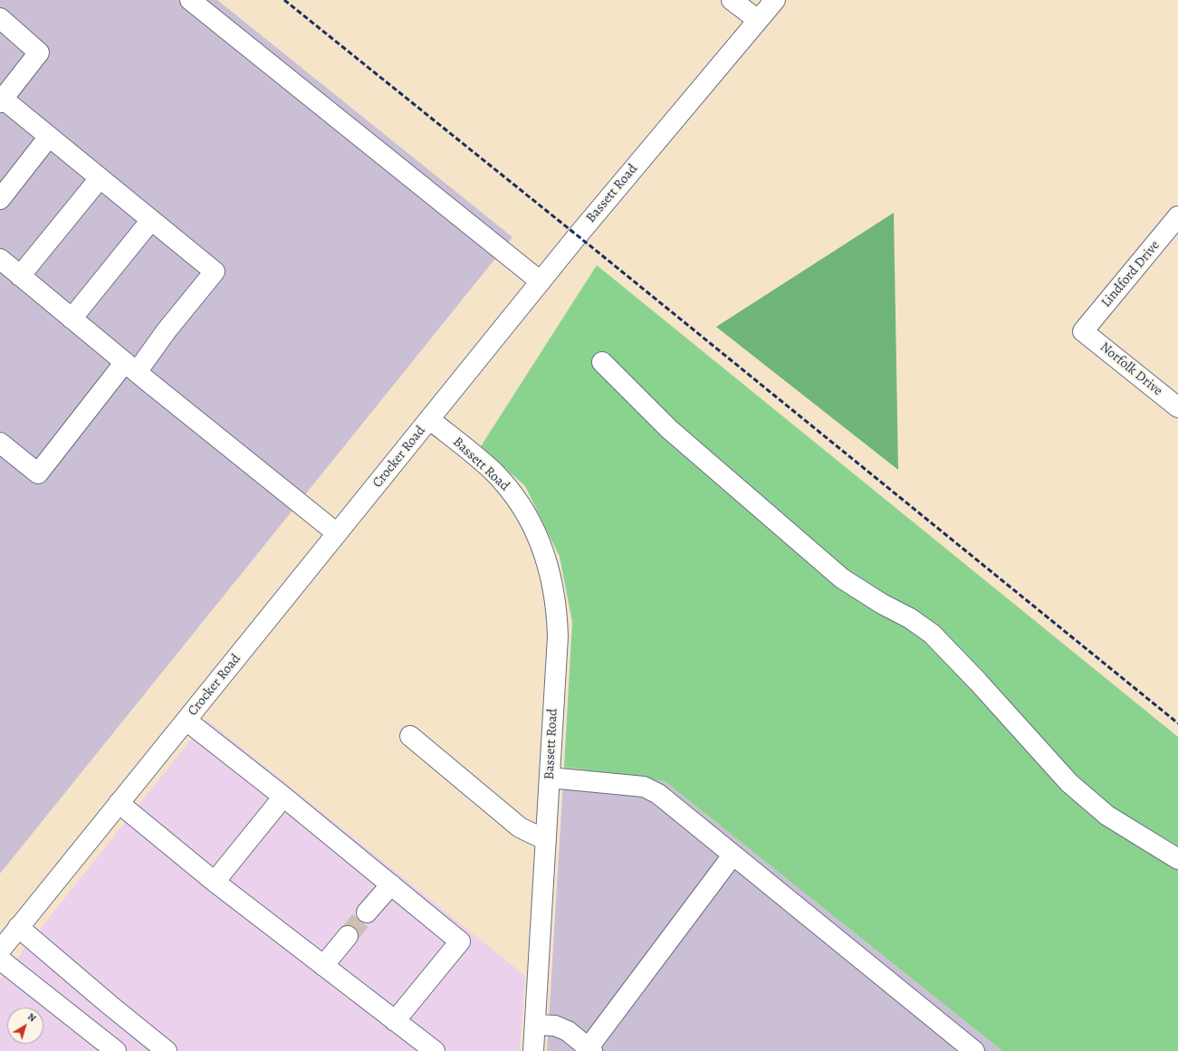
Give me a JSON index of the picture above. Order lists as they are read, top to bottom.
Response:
{
  "streets": {
    "main road": [
      "Bassett Road",
      "Lindford Drive",
      "Norfolk Drive",
      "Crocker Road"
    ]
  },
  "crossings": [
    ["Bassett Road", "Crocker Road"],
    ["Lindford Drive", "Norfolk Drive"]
  ],
  "north": "top right"
}
